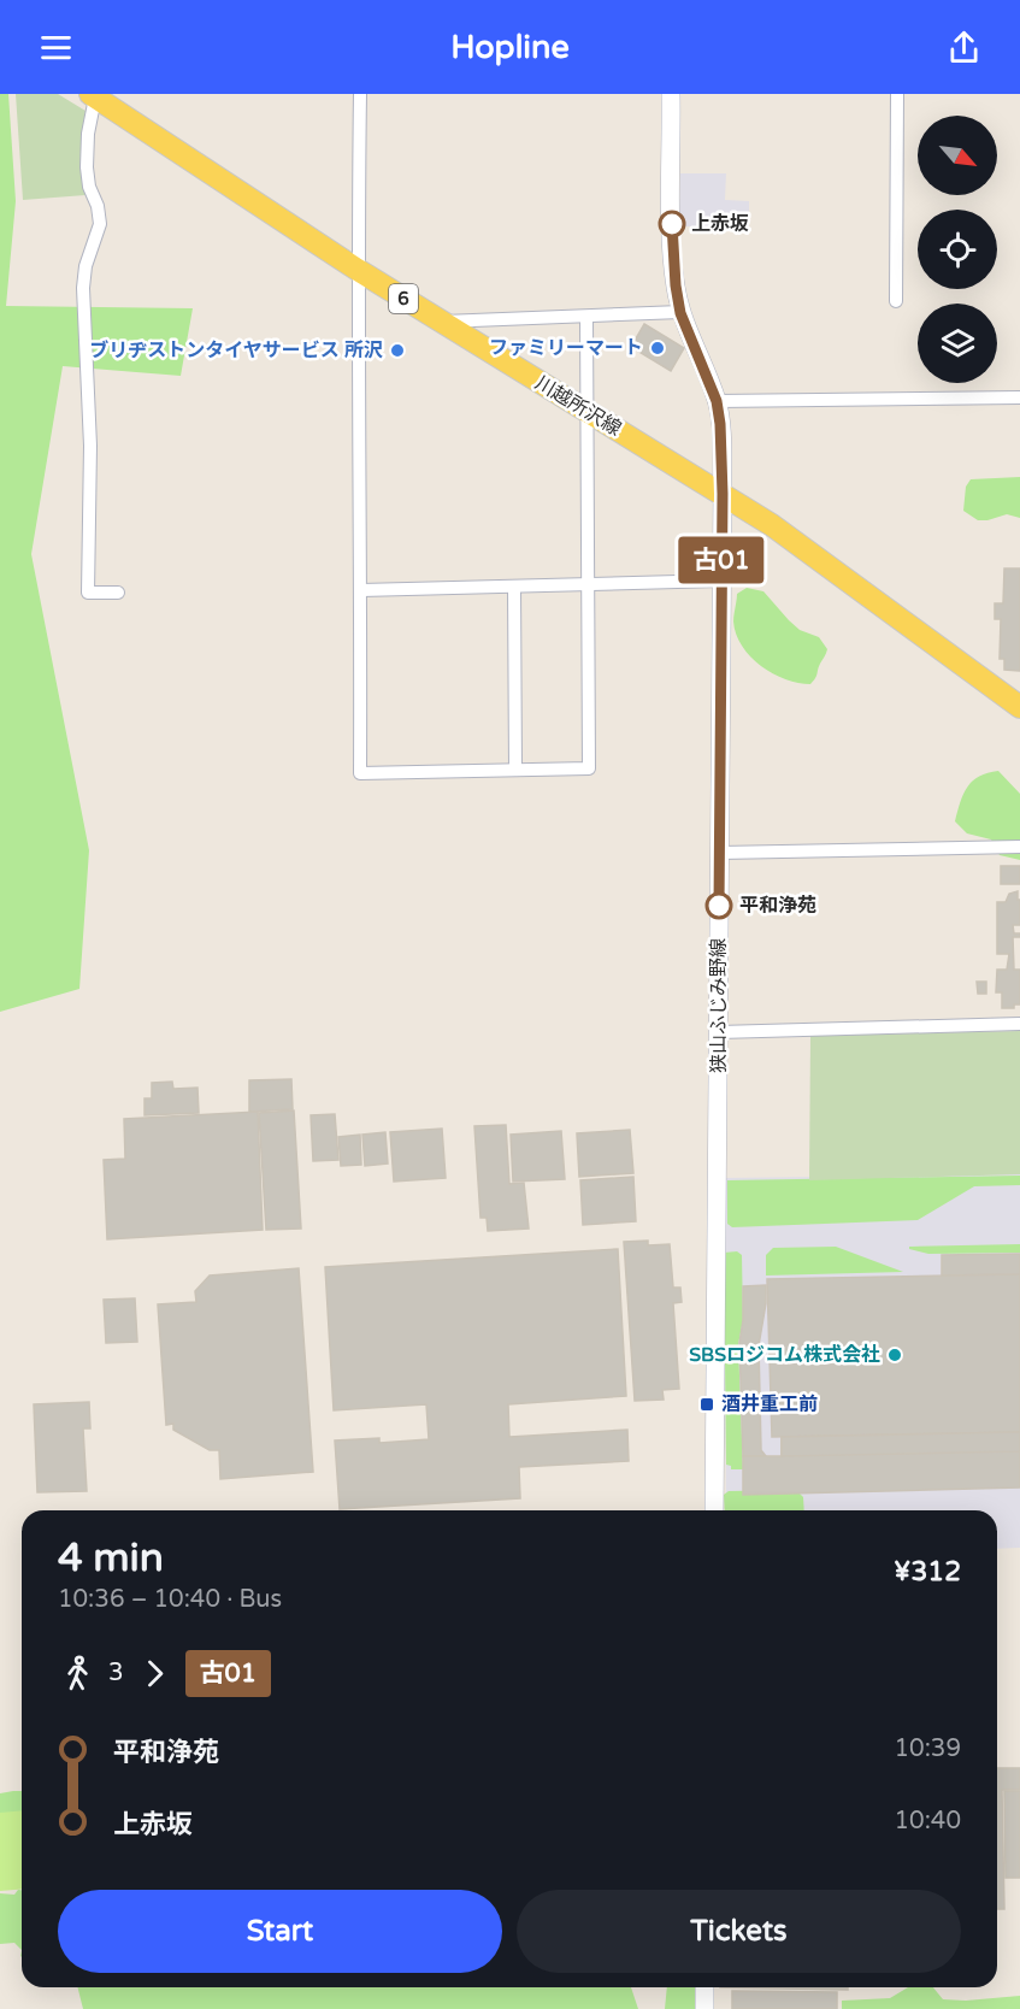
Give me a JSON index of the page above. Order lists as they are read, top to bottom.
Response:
{
  "streets": {
    "main road": ["6", "川越所沢線", "狭山ふじみ野線"]
  },
  "crossings": [
    ["川越所沢線", "狭山ふじみ野線"]
  ],
  "places": {
    "other": [
      "上赤坂",
      "ファミリーマート",
      "ブリヂストンタイヤサービス 所沢",
      "平和浄苑",
      "SBSロジコム株式会社"
    ],
    "transit": ["酒井重工前"]
  },
  "lines": ["bus line 古01"],
  "north": "bottom right",
  "page": {
    "header": "Hopline",
    "on_map": "古01",
    "heading": ["4 min", "10:36 – 10:40 · Bus", "¥312"],
    "legs": ["3", "古01"],
    "list": [
      {
        "name": "平和浄苑",
        "value": "10:39"
      },
      {
        "name": "上赤坂",
        "value": "10:40"
      }
    ],
    "buttons": ["Start", "Tickets"]
  }
}
